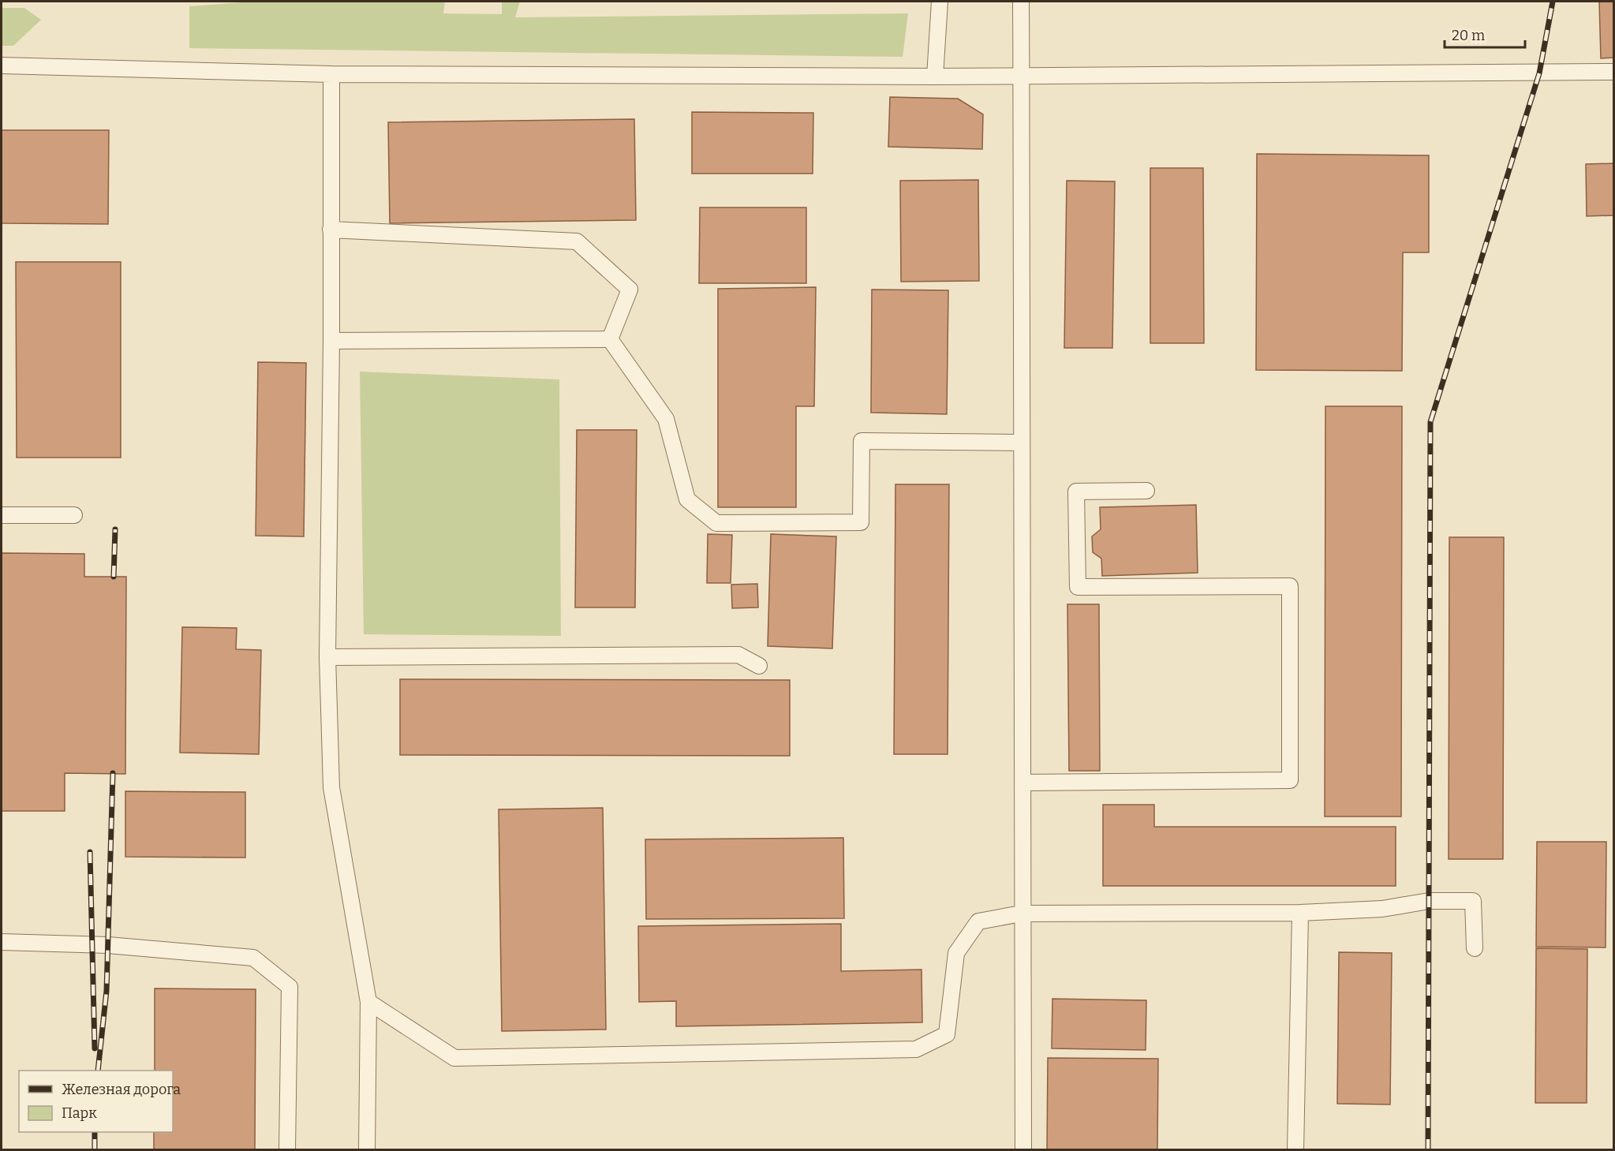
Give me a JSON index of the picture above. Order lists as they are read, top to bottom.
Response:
{
  "legend": ["Железная дорога", "Парк"],
  "scale_bar": "20 m"
}
